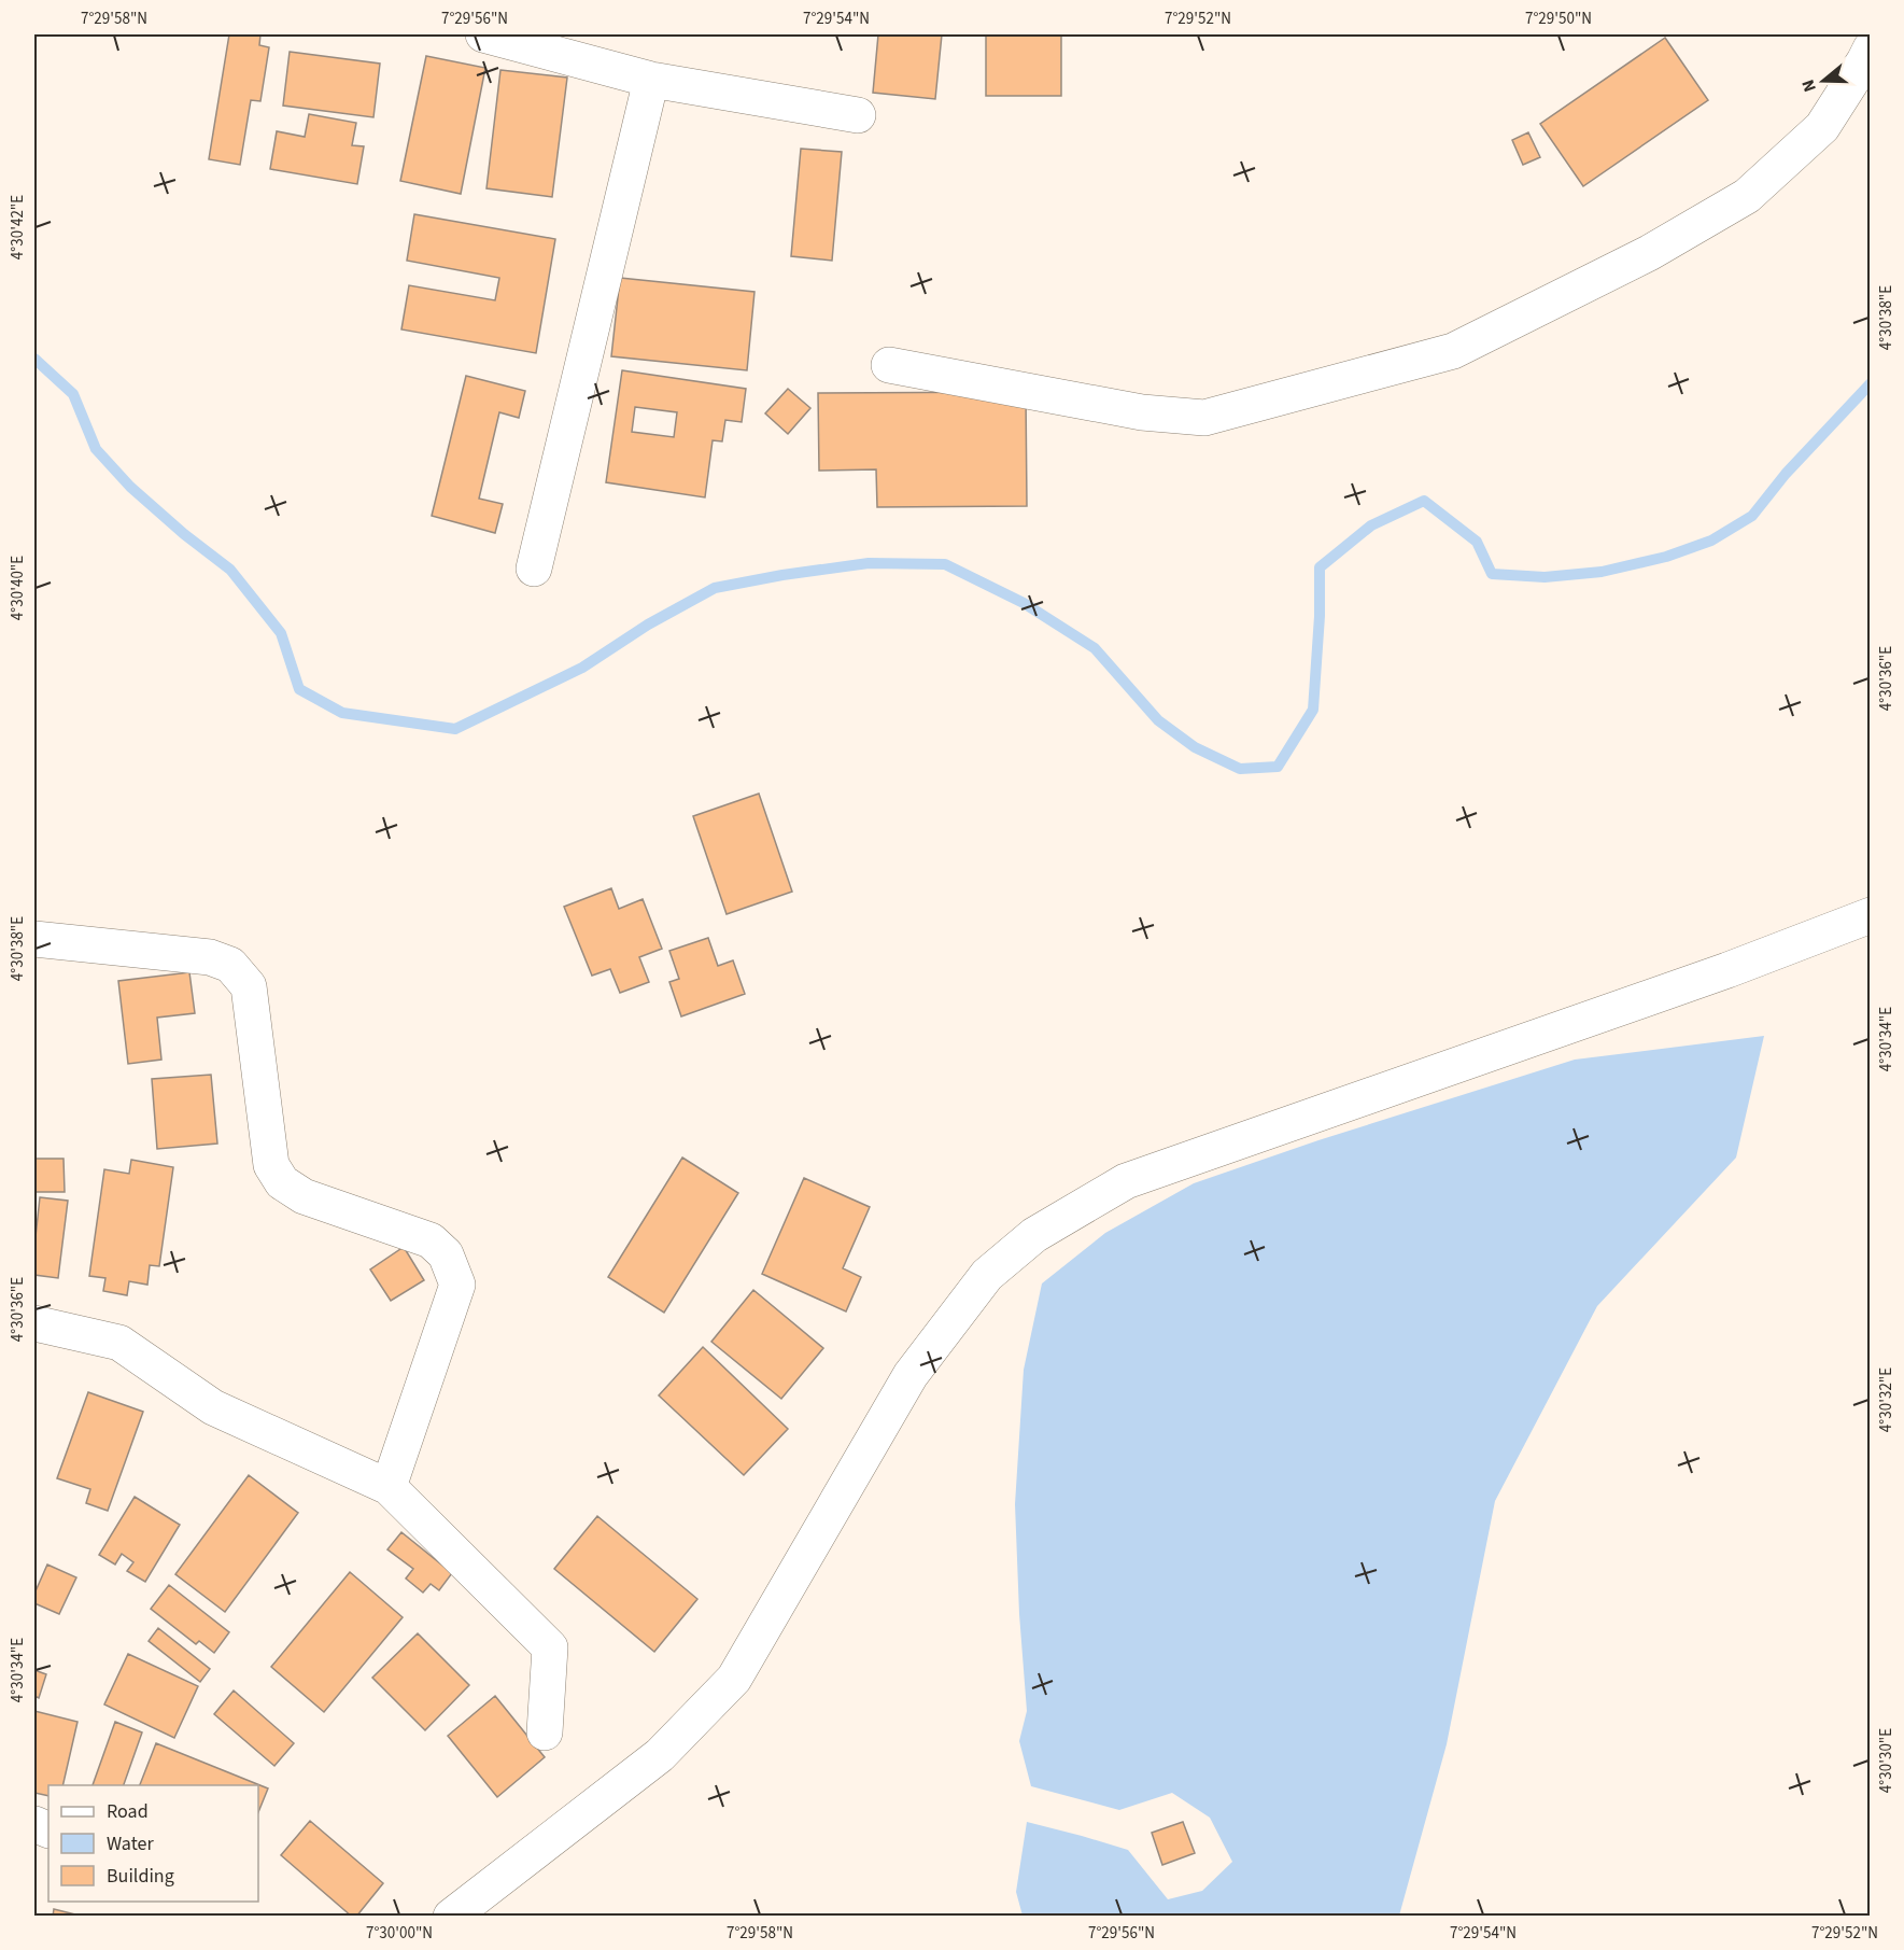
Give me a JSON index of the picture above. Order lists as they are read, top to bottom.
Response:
{
  "legend": ["Road", "Water", "Building"],
  "north": "left",
  "coordinates": [
    "7°29'58\"N",
    "7°29'56\"N",
    "7°29'54\"N",
    "7°29'52\"N",
    "7°29'50\"N",
    "4°30'42\"E",
    "4°30'38\"E",
    "4°30'40\"E",
    "4°30'36\"E",
    "4°30'34\"E",
    "4°30'32\"E",
    "4°30'30\"E",
    "7°30'00\"N"
  ]
}
